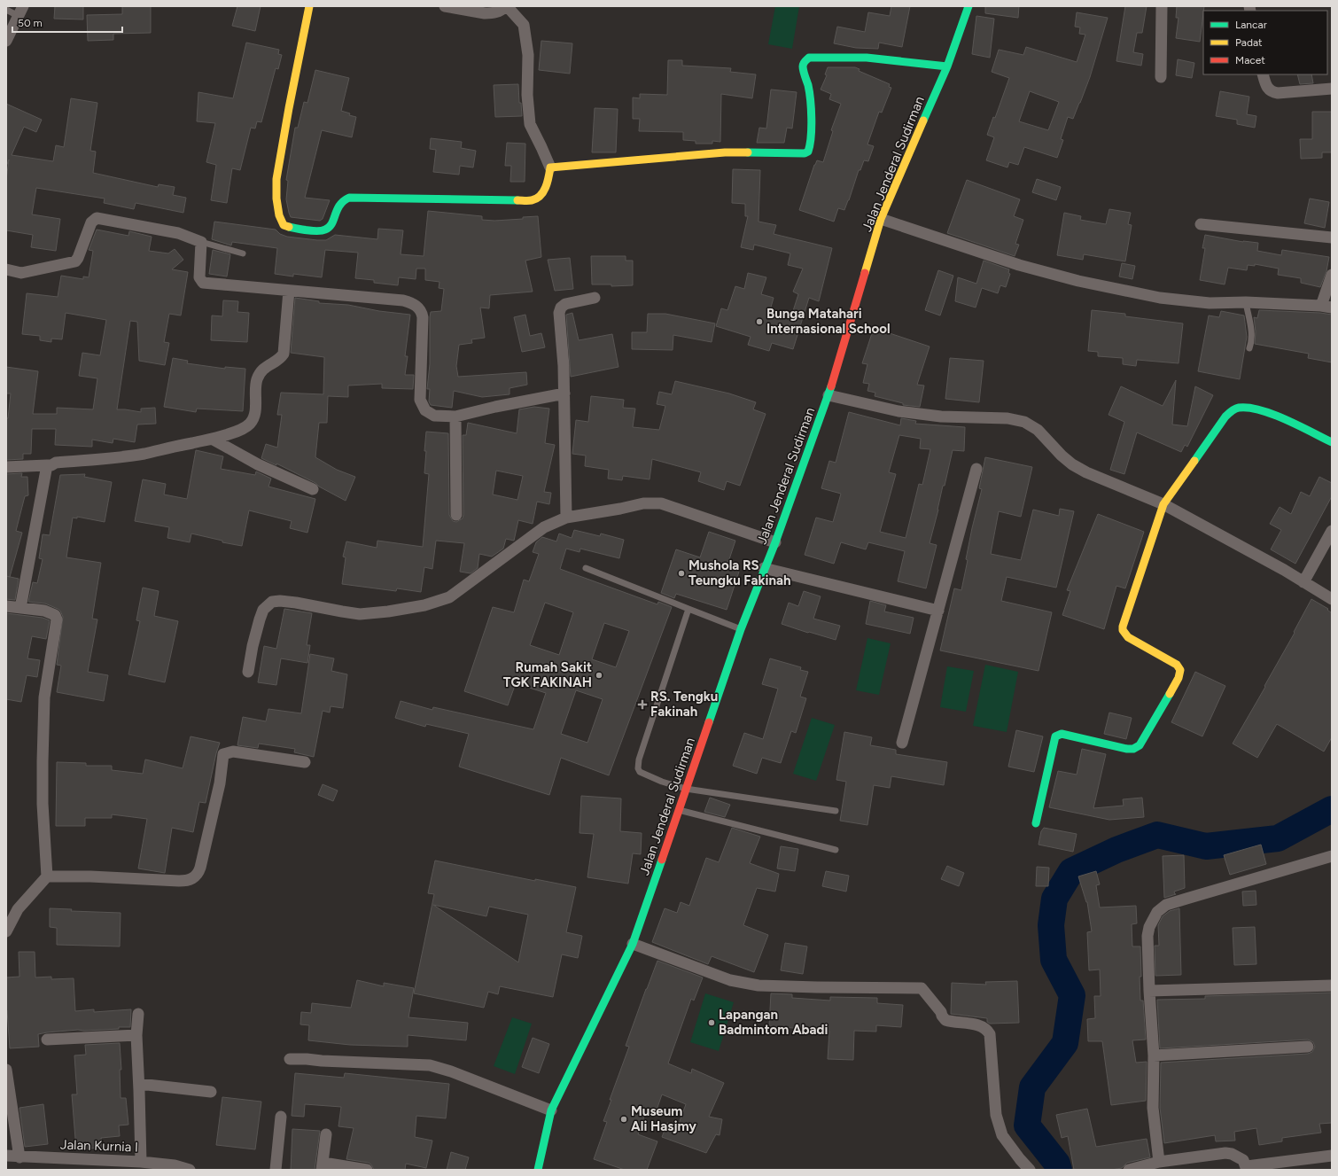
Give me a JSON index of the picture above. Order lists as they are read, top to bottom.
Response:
{
  "streets": {
    "street": ["Jalan Jenderal Sudirman", "Jalan Kurnia I"]
  },
  "places": {
    "other": [
      "Bunga Matahari Internasional School",
      "Mushola RS Teungku Fakinah",
      "Rumah Sakit TGK FAKINAH",
      "Lapangan Badmintom Abadi",
      "Museum Ali Hasjmy"
    ],
    "health": ["RS. Tengku Fakinah"]
  },
  "legend": ["Lancar", "Padat", "Macet"],
  "scale_bar": "50 m"
}
